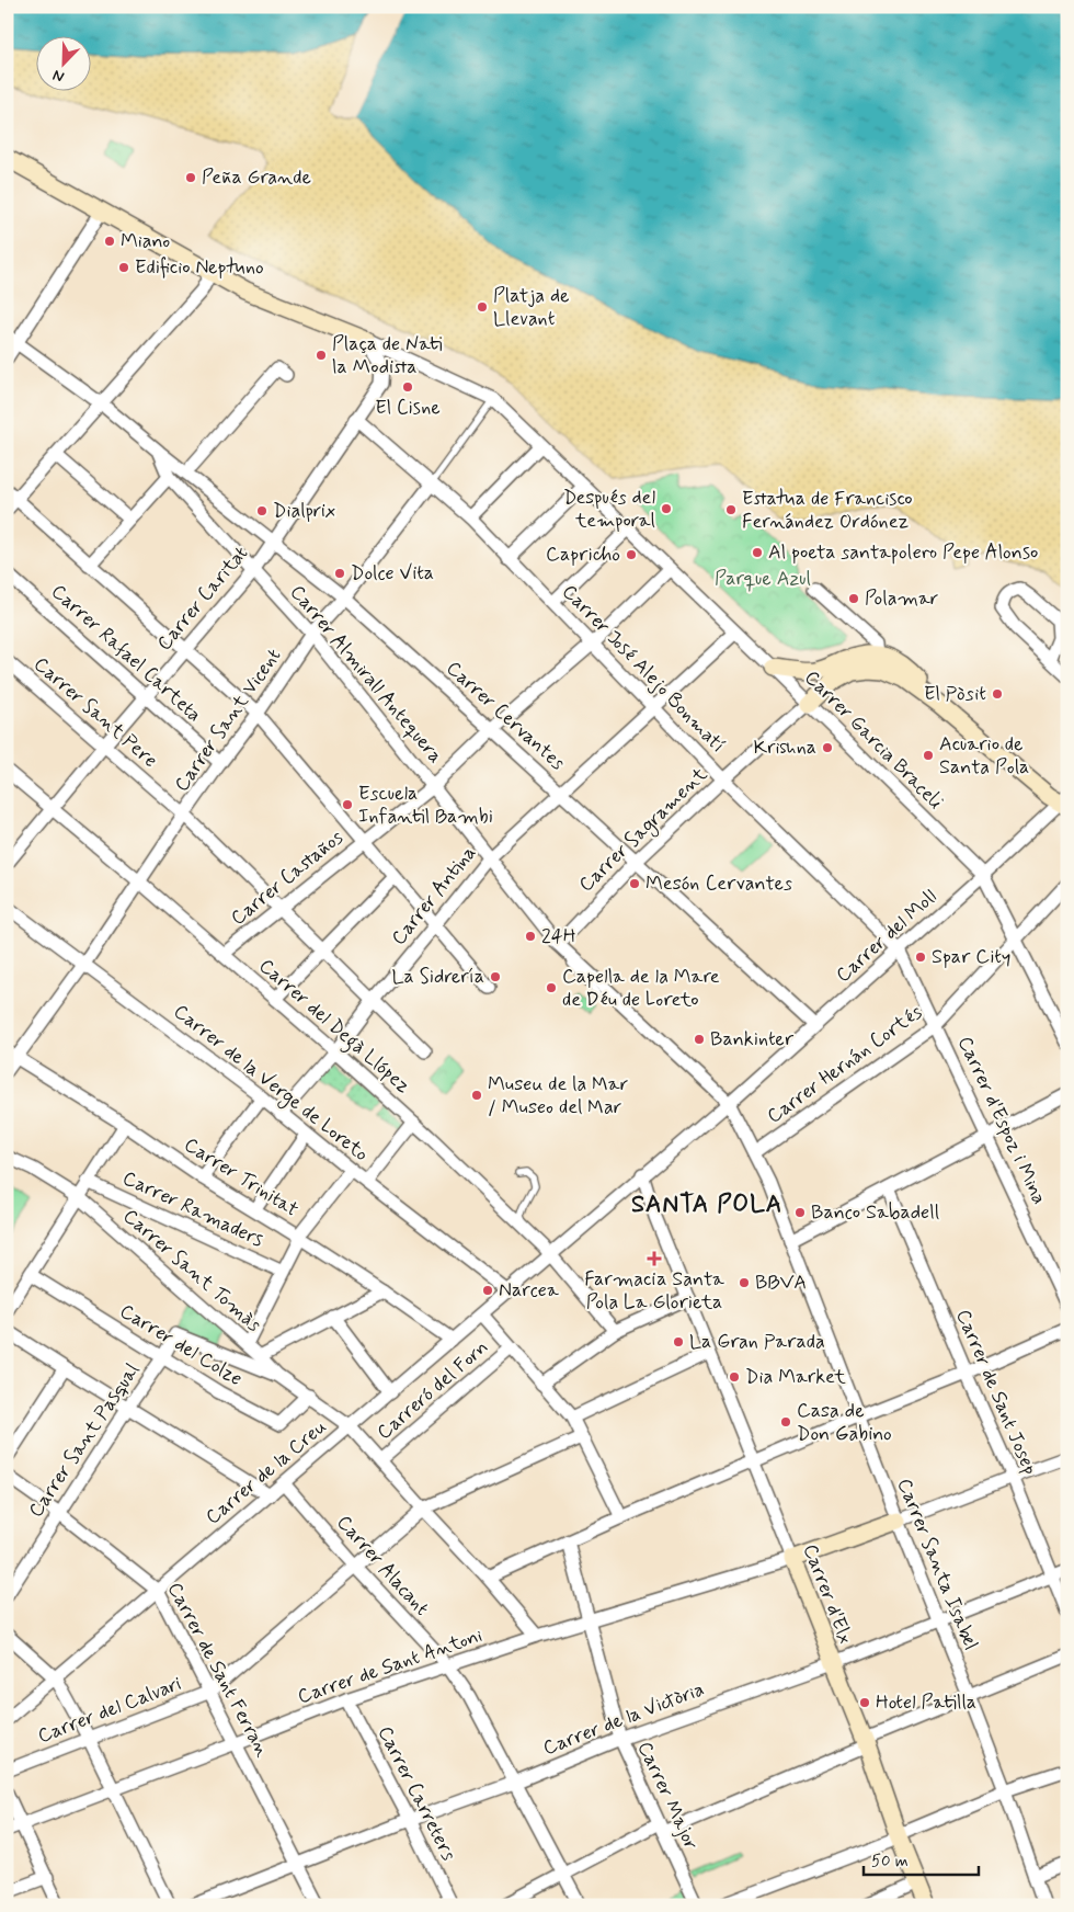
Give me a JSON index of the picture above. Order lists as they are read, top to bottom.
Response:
{
  "streets": {
    "street": [
      "Carrer Caritat",
      "Carrer Rafael Carteta",
      "Carrer José Alejo Bonmatí",
      "Carrer Almirall Antequera",
      "Carrer Sant Pere",
      "Carrer Cervantes",
      "Carrer Sant Vicent",
      "Carrer Garcia Braceli",
      "Carrer Sagrament",
      "Carrer Castaños",
      "Carrer Antina",
      "Carrer del Moll",
      "Carrer del Degà Llópez",
      "Carrer Hernán Cortés",
      "Carrer de la Verge de Loreto",
      "Carrer d'Espoz i Mina",
      "Carrer Trinitat",
      "Carrer Ramaders",
      "Carrer Sant Tomàs",
      "Carrer del Colze",
      "Carreró del Forn",
      "Carrer de Sant Josep",
      "Carrer Sant Pasqual",
      "Carrer de la Creu",
      "Carrer Santa Isabel",
      "Carrer Alacant",
      "Carrer d'Elx",
      "Carrer de Sant Antoni",
      "Carrer de Sant Ferran",
      "Carrer del Calvari",
      "Carrer de la Victòria",
      "Carrer Carreters",
      "Carrer Major"
    ]
  },
  "crossings": [
    ["Carrer Caritat", "Carrer Rafael Carteta"],
    ["Carrer Caritat", "Carrer José Alejo Bonmatí"],
    ["Carrer Caritat", "Carrer Almirall Antequera"],
    ["Carrer Caritat", "Carrer Sant Pere"],
    ["Carrer Caritat", "Carrer Cervantes"],
    ["Carrer Caritat", "Carrer Garcia Braceli"],
    ["Carrer Caritat", "Carrer del Degà Llópez"],
    ["Carrer Rafael Carteta", "Carrer Sant Vicent"],
    ["Carrer José Alejo Bonmatí", "Carrer Sant Vicent"],
    ["Carrer José Alejo Bonmatí", "Carrer Sagrament"],
    ["Carrer José Alejo Bonmatí", "Carrer Castaños"],
    ["Carrer José Alejo Bonmatí", "Carrer Antina"],
    ["Carrer José Alejo Bonmatí", "Carrer del Moll"],
    ["Carrer José Alejo Bonmatí", "Carrer d'Espoz i Mina"],
    ["Carrer Almirall Antequera", "Carrer Cervantes"],
    ["Carrer Almirall Antequera", "Carrer Sant Vicent"],
    ["Carrer Almirall Antequera", "Carrer Sagrament"],
    ["Carrer Almirall Antequera", "Carrer Castaños"],
    ["Carrer Almirall Antequera", "Carrer Antina"],
    ["Carrer Almirall Antequera", "Carrer del Moll"],
    ["Carrer Almirall Antequera", "Carrer Hernán Cortés"],
    ["Carrer Almirall Antequera", "Carrer Santa Isabel"],
    ["Carrer Sant Pere", "Carrer Sant Vicent"],
    ["Carrer Sant Pere", "Carrer Castaños"],
    ["Carrer Sant Pere", "Carrer Antina"],
    ["Carrer Cervantes", "Carrer Sant Vicent"],
    ["Carrer Cervantes", "Carrer Sagrament"],
    ["Carrer Cervantes", "Carrer Castaños"],
    ["Carrer Cervantes", "Carrer Antina"],
    ["Carrer Cervantes", "Carrer del Moll"],
    ["Carrer Sant Vicent", "Carrer Garcia Braceli"],
    ["Carrer Sant Vicent", "Carrer del Degà Llópez"],
    ["Carrer Sant Vicent", "Carrer de la Verge de Loreto"],
    ["Carrer Sant Vicent", "Carrer Trinitat"],
    ["Carrer Garcia Braceli", "Carrer Sagrament"],
    ["Carrer Garcia Braceli", "Carrer Castaños"],
    ["Carrer Garcia Braceli", "Carrer Antina"],
    ["Carrer Garcia Braceli", "Carrer del Moll"],
    ["Carrer Garcia Braceli", "Carrer Hernán Cortés"],
    ["Carrer Castaños", "Carrer del Degà Llópez"],
    ["Carrer Antina", "Carrer del Degà Llópez"],
    ["Carrer Antina", "Carrer de la Verge de Loreto"],
    ["Carrer del Moll", "Carrer d'Espoz i Mina"],
    ["Carrer del Moll", "Carrer de la Creu"],
    ["Carrer del Moll", "Carrer d'Elx"],
    ["Carrer del Degà Llópez", "Carrer de la Creu"],
    ["Carrer Hernán Cortés", "Carrer d'Espoz i Mina"],
    ["Carrer Hernán Cortés", "Carrer Santa Isabel"],
    ["Carrer de la Verge de Loreto", "Carrer de la Creu"],
    ["Carrer Trinitat", "Carrer de la Creu"],
    ["Carrer Sant Tomàs", "Carrer del Colze"],
    ["Carrer Sant Tomàs", "Carreró del Forn"],
    ["Carrer Sant Tomàs", "Carrer Sant Pasqual"],
    ["Carrer Sant Tomàs", "Carrer de la Creu"],
    ["Carrer Sant Tomàs", "Carrer de Sant Antoni"],
    ["Carrer Sant Tomàs", "Carrer del Calvari"],
    ["Carrer del Colze", "Carrer Sant Pasqual"],
    ["Carrer de Sant Josep", "Carrer de la Victòria"],
    ["Carrer Sant Pasqual", "Carrer de Sant Ferran"],
    ["Carrer de la Creu", "Carrer Alacant"],
    ["Carrer de la Creu", "Carrer d'Elx"],
    ["Carrer de la Creu", "Carrer de Sant Ferran"],
    ["Carrer Santa Isabel", "Carrer de la Victòria"],
    ["Carrer Alacant", "Carrer de Sant Antoni"],
    ["Carrer Alacant", "Carrer del Calvari"],
    ["Carrer Alacant", "Carrer de la Victòria"],
    ["Carrer d'Elx", "Carrer de Sant Antoni"],
    ["Carrer d'Elx", "Carrer de la Victòria"],
    ["Carrer de Sant Antoni", "Carrer de Sant Ferran"],
    ["Carrer de Sant Antoni", "Carrer Carreters"],
    ["Carrer de Sant Antoni", "Carrer Major"],
    ["Carrer de Sant Ferran", "Carrer del Calvari"],
    ["Carrer de Sant Ferran", "Carrer de la Victòria"],
    ["Carrer de la Victòria", "Carrer Carreters"],
    ["Carrer de la Victòria", "Carrer Major"]
  ],
  "districts": ["SANTA POLA"],
  "parks": ["Parque Azul"],
  "places": {
    "other": [
      "Peña Grande",
      "Miano",
      "Edificio Neptuno",
      "Platja de Llevant",
      "Plaça de Nati la Modista",
      "El Cisne",
      "Después del temporal",
      "Estatua de Francisco Fernández Ordónez",
      "Dialprix",
      "Al poeta santapolero Pepe Alonso",
      "Capricho",
      "Dolce Vita",
      "Polamar",
      "El Pòsit",
      "Krishna",
      "Acuario de Santa Pola",
      "Escuela Infantil Bambi",
      "Mesón Cervantes",
      "24H",
      "Spar City",
      "La Sidrería",
      "Capella de la Mare de Déu de Loreto",
      "Bankinter",
      "Museu de la Mar / Museo del Mar",
      "Banco Sabadell",
      "BBVA",
      "Narcea",
      "La Gran Parada",
      "Dia Market",
      "Casa de Don Gabino",
      "Hotel Patilla"
    ],
    "health": ["Farmacia Santa Pola La Glorieta"]
  },
  "scale_bar": "50 m",
  "north": "bottom left"
}
